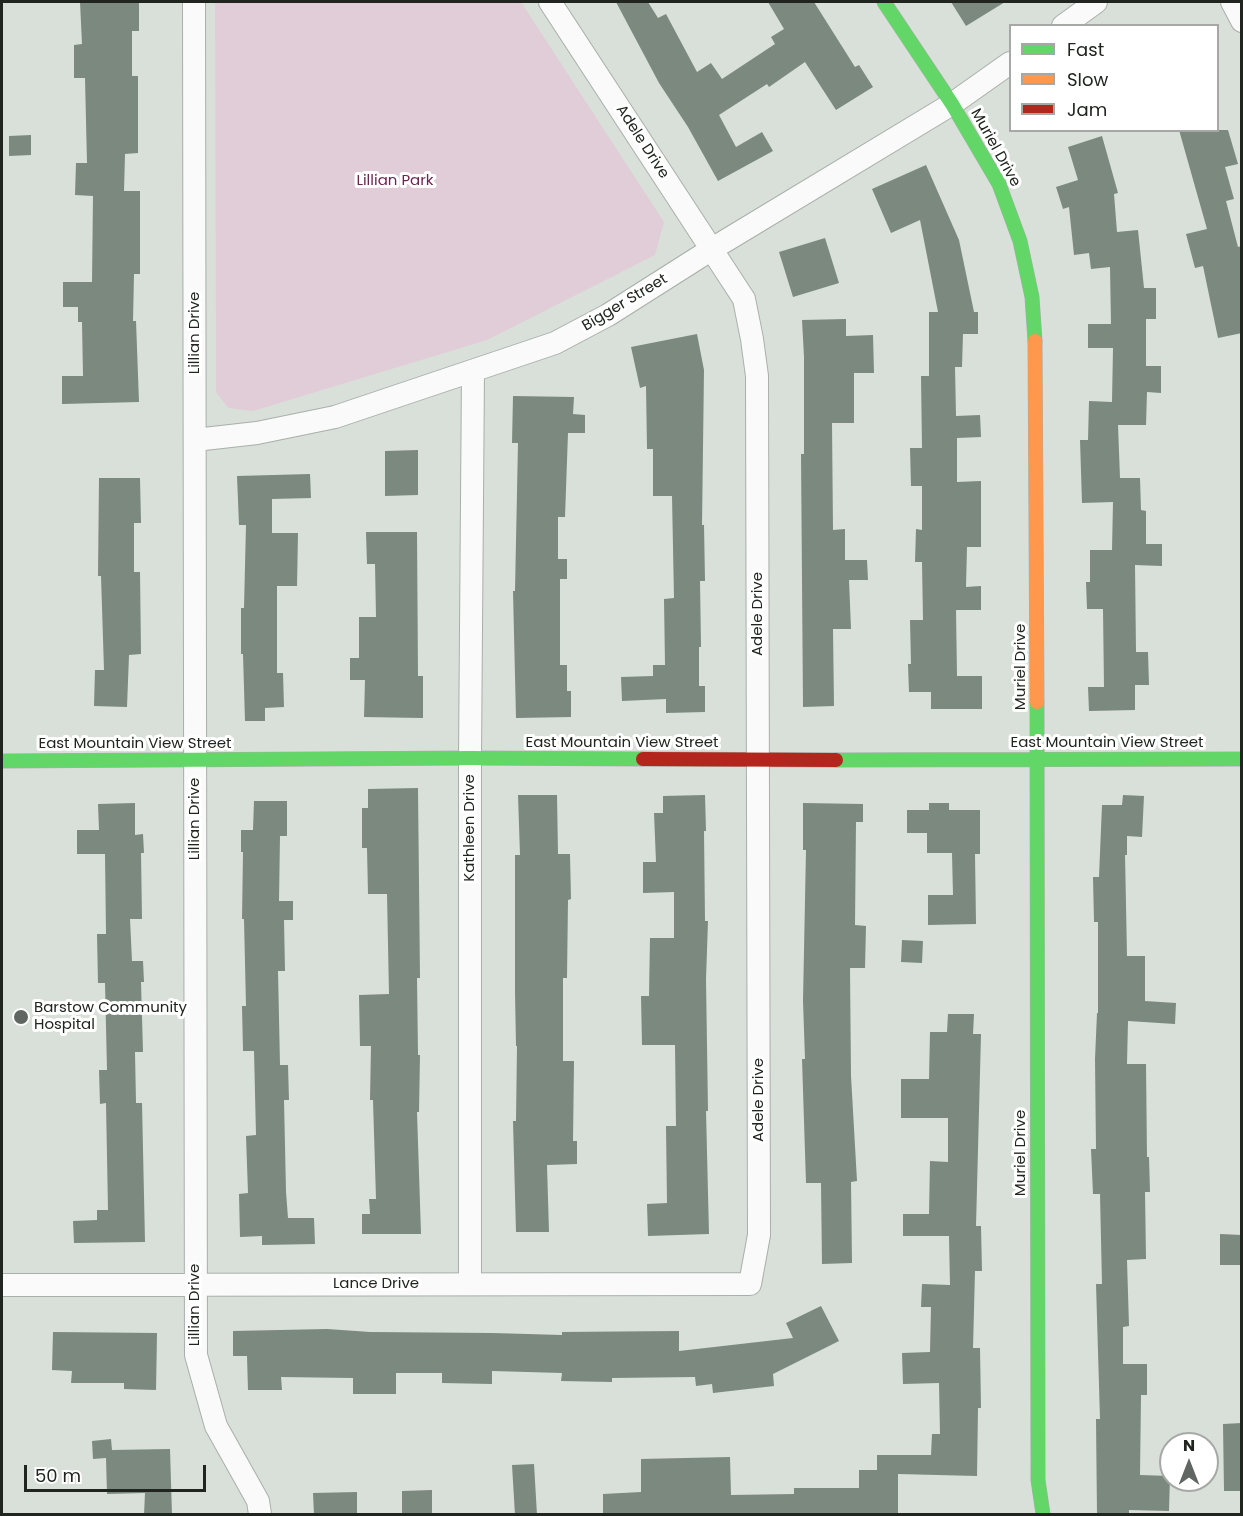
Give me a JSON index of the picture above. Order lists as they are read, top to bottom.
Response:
{
  "streets": {
    "street": [
      "Adele Drive",
      "Muriel Drive",
      "Bigger Street",
      "Lillian Drive",
      "East Mountain View Street",
      "Kathleen Drive",
      "Lance Drive"
    ]
  },
  "crossings": [
    ["Adele Drive", "Bigger Street"],
    ["Adele Drive", "East Mountain View Street"],
    ["Adele Drive", "Lance Drive"],
    ["Muriel Drive", "Bigger Street"],
    ["Muriel Drive", "East Mountain View Street"],
    ["Bigger Street", "Lillian Drive"],
    ["Bigger Street", "Kathleen Drive"],
    ["Lillian Drive", "East Mountain View Street"],
    ["Lillian Drive", "Lance Drive"],
    ["East Mountain View Street", "Kathleen Drive"],
    ["Kathleen Drive", "Lance Drive"]
  ],
  "parks": ["Lillian Park"],
  "places": ["Barstow Community Hospital"],
  "legend": ["Fast", "Slow", "Jam"],
  "scale_bar": "50 m",
  "north": "top"
}
